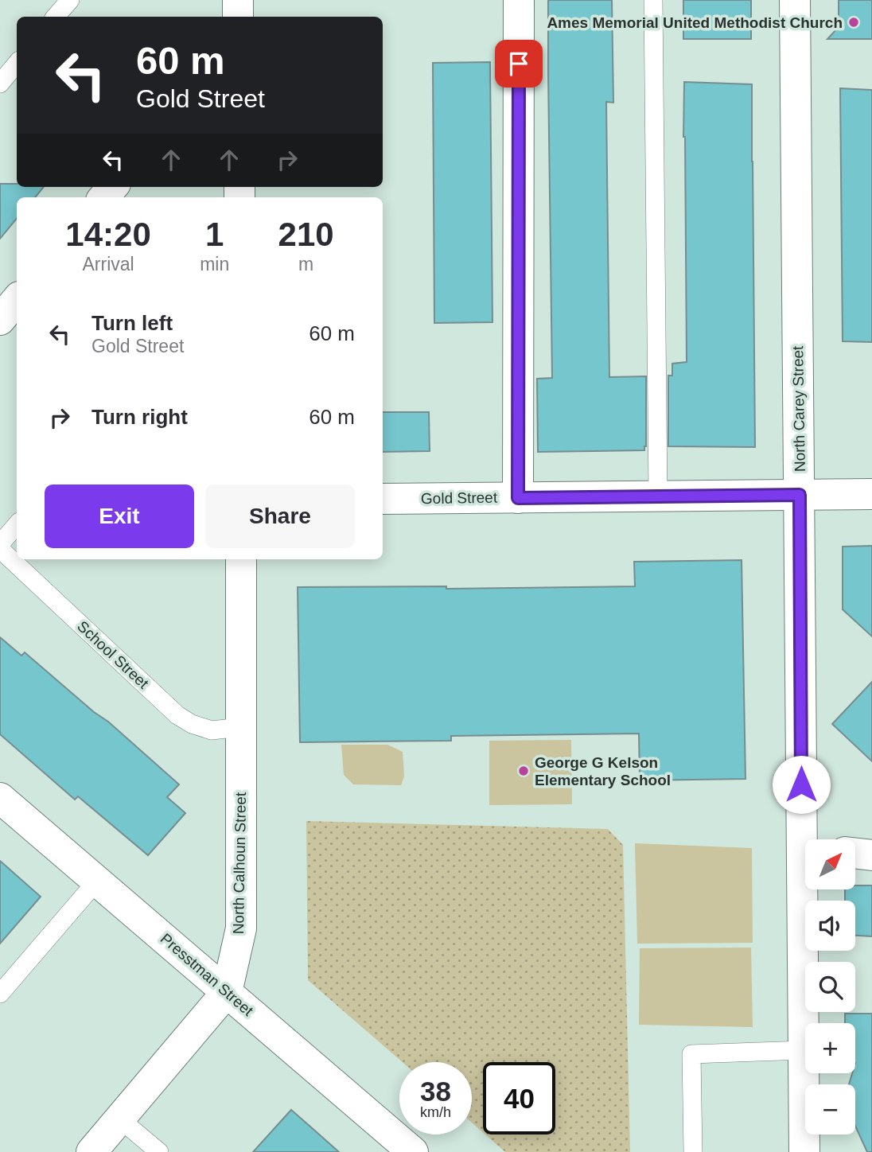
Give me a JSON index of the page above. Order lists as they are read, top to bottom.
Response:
{
  "streets": {
    "street": [
      "North Carey Street",
      "Gold Street",
      "North Calhoun Street",
      "Presstman Street"
    ],
    "lane": ["School Street"]
  },
  "crossings": [
    ["North Carey Street", "Gold Street"],
    ["School Street", "North Calhoun Street"],
    ["North Calhoun Street", "Presstman Street"]
  ],
  "places": ["Ames Memorial United Methodist Church", "George G Kelson Elementary School"],
  "north": "top right",
  "page": {
    "turn": ["60 m", "Gold Street"],
    "eta": [
      "14:20",
      "Arrival",
      "1",
      "min",
      "210",
      "m"
    ],
    "list": [
      {
        "name": "Turn left",
        "note": "Gold Street",
        "value": "60 m"
      },
      {
        "name": "Turn right",
        "value": "60 m"
      }
    ],
    "buttons": ["Exit", "Share"],
    "map_buttons": ["+", "−"],
    "speed": "38 km/h",
    "limit": "40"
  }
}
